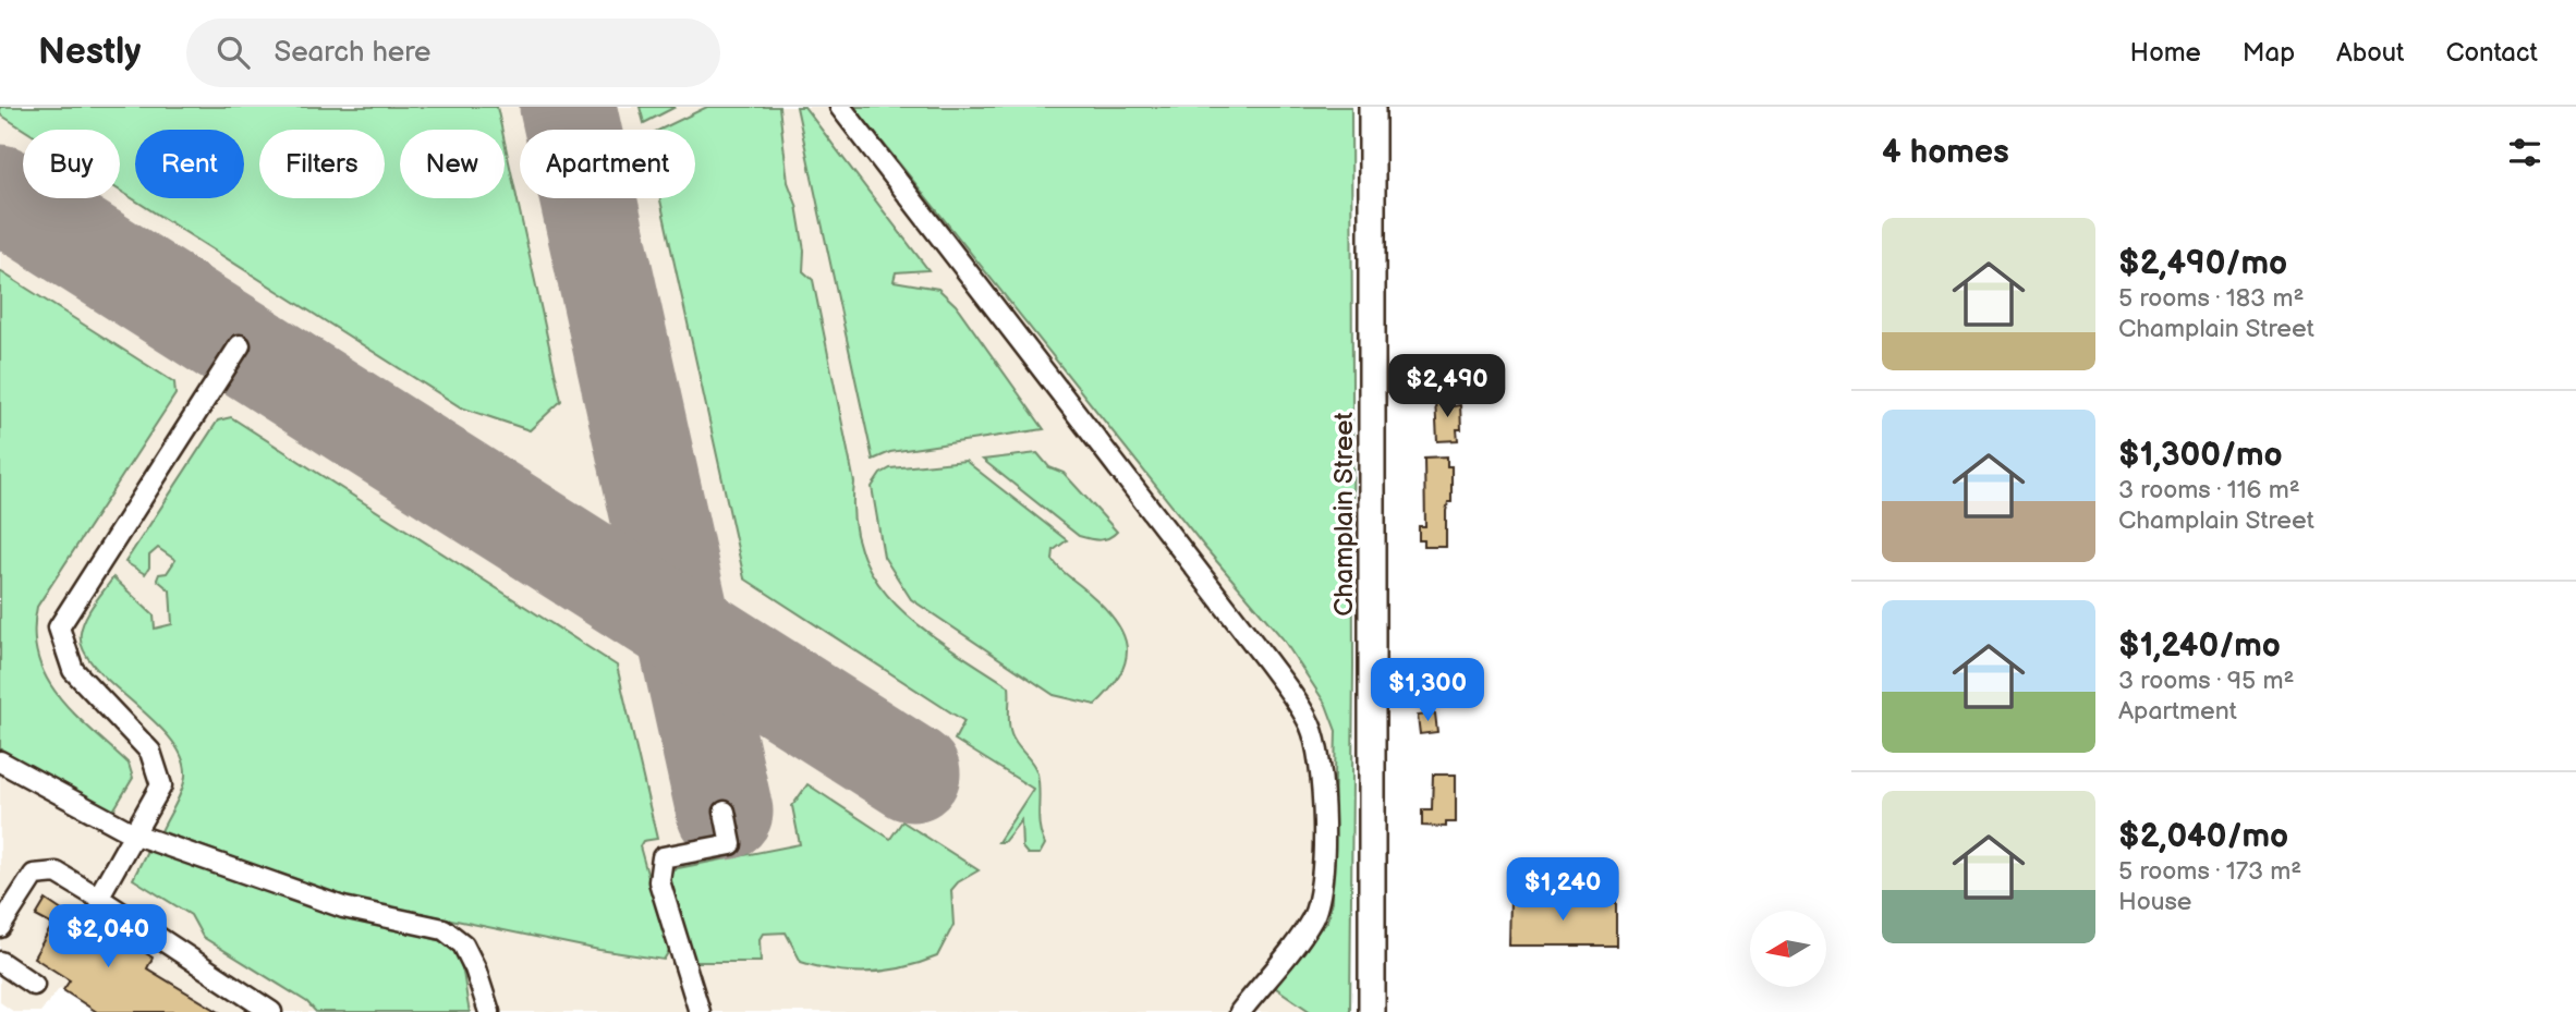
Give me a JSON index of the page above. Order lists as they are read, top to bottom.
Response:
{
  "streets": {
    "main road": ["Champlain Street"]
  },
  "north": "left",
  "page": {
    "header": "Nestly",
    "search": "Search here",
    "nav": [
      "Home",
      "Map",
      "About",
      "Contact"
    ],
    "heading": "4 homes",
    "chip": [
      "Buy",
      "Rent",
      "Filters",
      "New",
      "Apartment"
    ],
    "list": [
      {
        "name": "$2,490/mo",
        "note": "5 rooms · 183 m² · Champlain Street"
      },
      {
        "name": "$1,300/mo",
        "note": "3 rooms · 116 m² · Champlain Street"
      },
      {
        "name": "$1,240/mo",
        "note": "3 rooms · 95 m² · Apartment"
      },
      {
        "name": "$2,040/mo",
        "note": "5 rooms · 173 m² · House"
      }
    ],
    "price": [
      "$2,490",
      "$1,300",
      "$1,240",
      "$2,040"
    ]
  }
}
